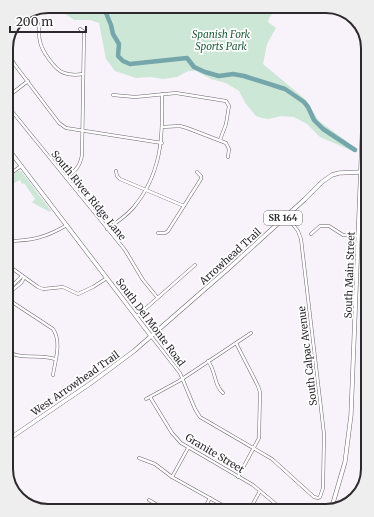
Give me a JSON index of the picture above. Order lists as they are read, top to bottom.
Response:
{
  "streets": {
    "main road": [
      "SR 164",
      "Arrowhead Trail",
      "South Main Street",
      "South Del Monte Road",
      "West Arrowhead Trail"
    ],
    "street": ["South River Ridge Lane", "South Calpac Avenue", "Granite Street"]
  },
  "crossings": [
    ["Arrowhead Trail", "South Main Street"],
    ["Arrowhead Trail", "South Del Monte Road"],
    ["Arrowhead Trail", "South Calpac Avenue"],
    ["Arrowhead Trail", "West Arrowhead Trail"],
    ["South Del Monte Road", "South Calpac Avenue"],
    ["South Del Monte Road", "West Arrowhead Trail"]
  ],
  "parks": ["Spanish Fork Sports Park"],
  "scale_bar": "200 m"
}
